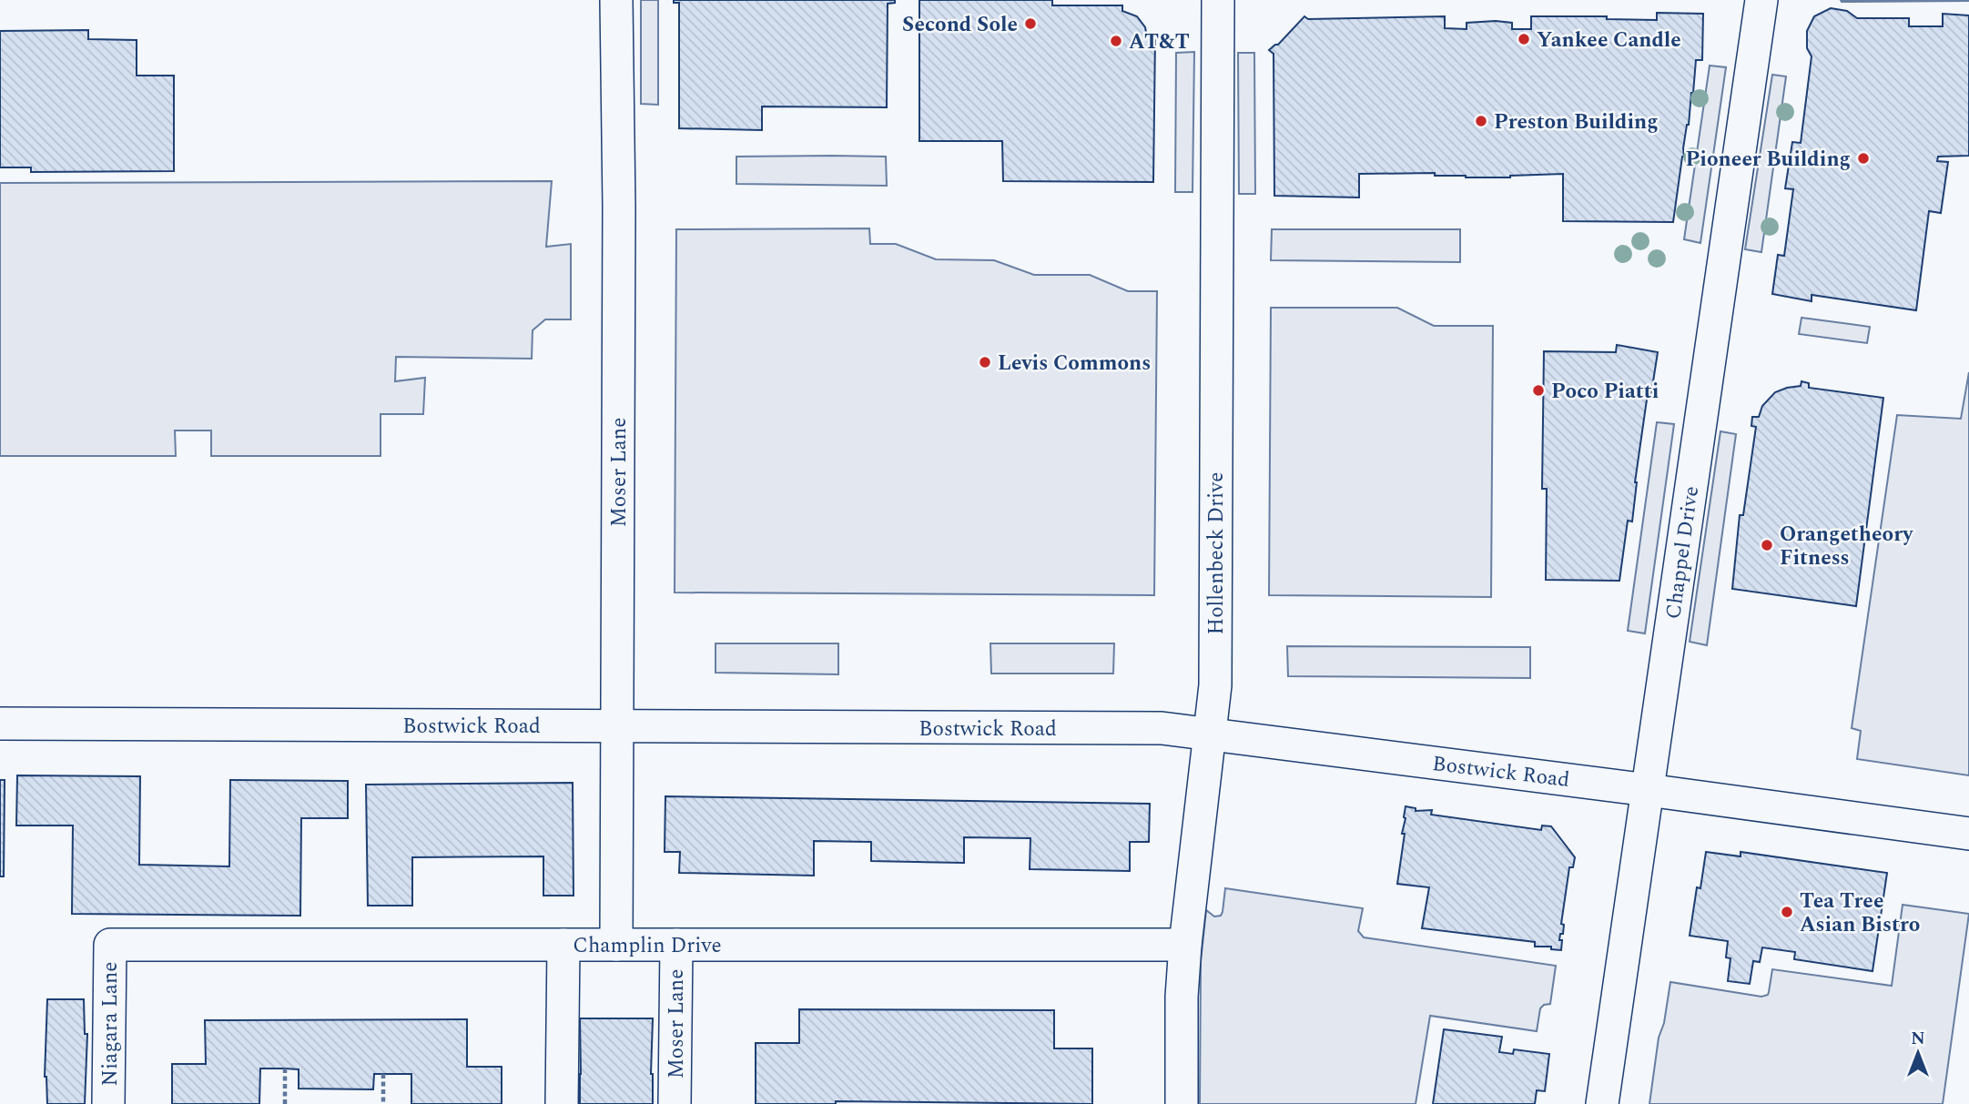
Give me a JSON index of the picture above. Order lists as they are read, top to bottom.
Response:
{
  "streets": {
    "street": [
      "Moser Lane",
      "Chappel Drive",
      "Hollenbeck Drive",
      "Bostwick Road",
      "Champlin Drive",
      "Niagara Lane"
    ]
  },
  "crossings": [
    ["Moser Lane", "Bostwick Road"],
    ["Moser Lane", "Champlin Drive"],
    ["Chappel Drive", "Bostwick Road"],
    ["Hollenbeck Drive", "Bostwick Road"],
    ["Hollenbeck Drive", "Champlin Drive"],
    ["Champlin Drive", "Niagara Lane"]
  ],
  "places": [
    "Second Sole",
    "Yankee Candle",
    "AT&T",
    "Preston Building",
    "Pioneer Building",
    "Levis Commons",
    "Poco Piatti",
    "Orangetheory Fitness",
    "Tea Tree Asian Bistro"
  ],
  "north": "top"
}
